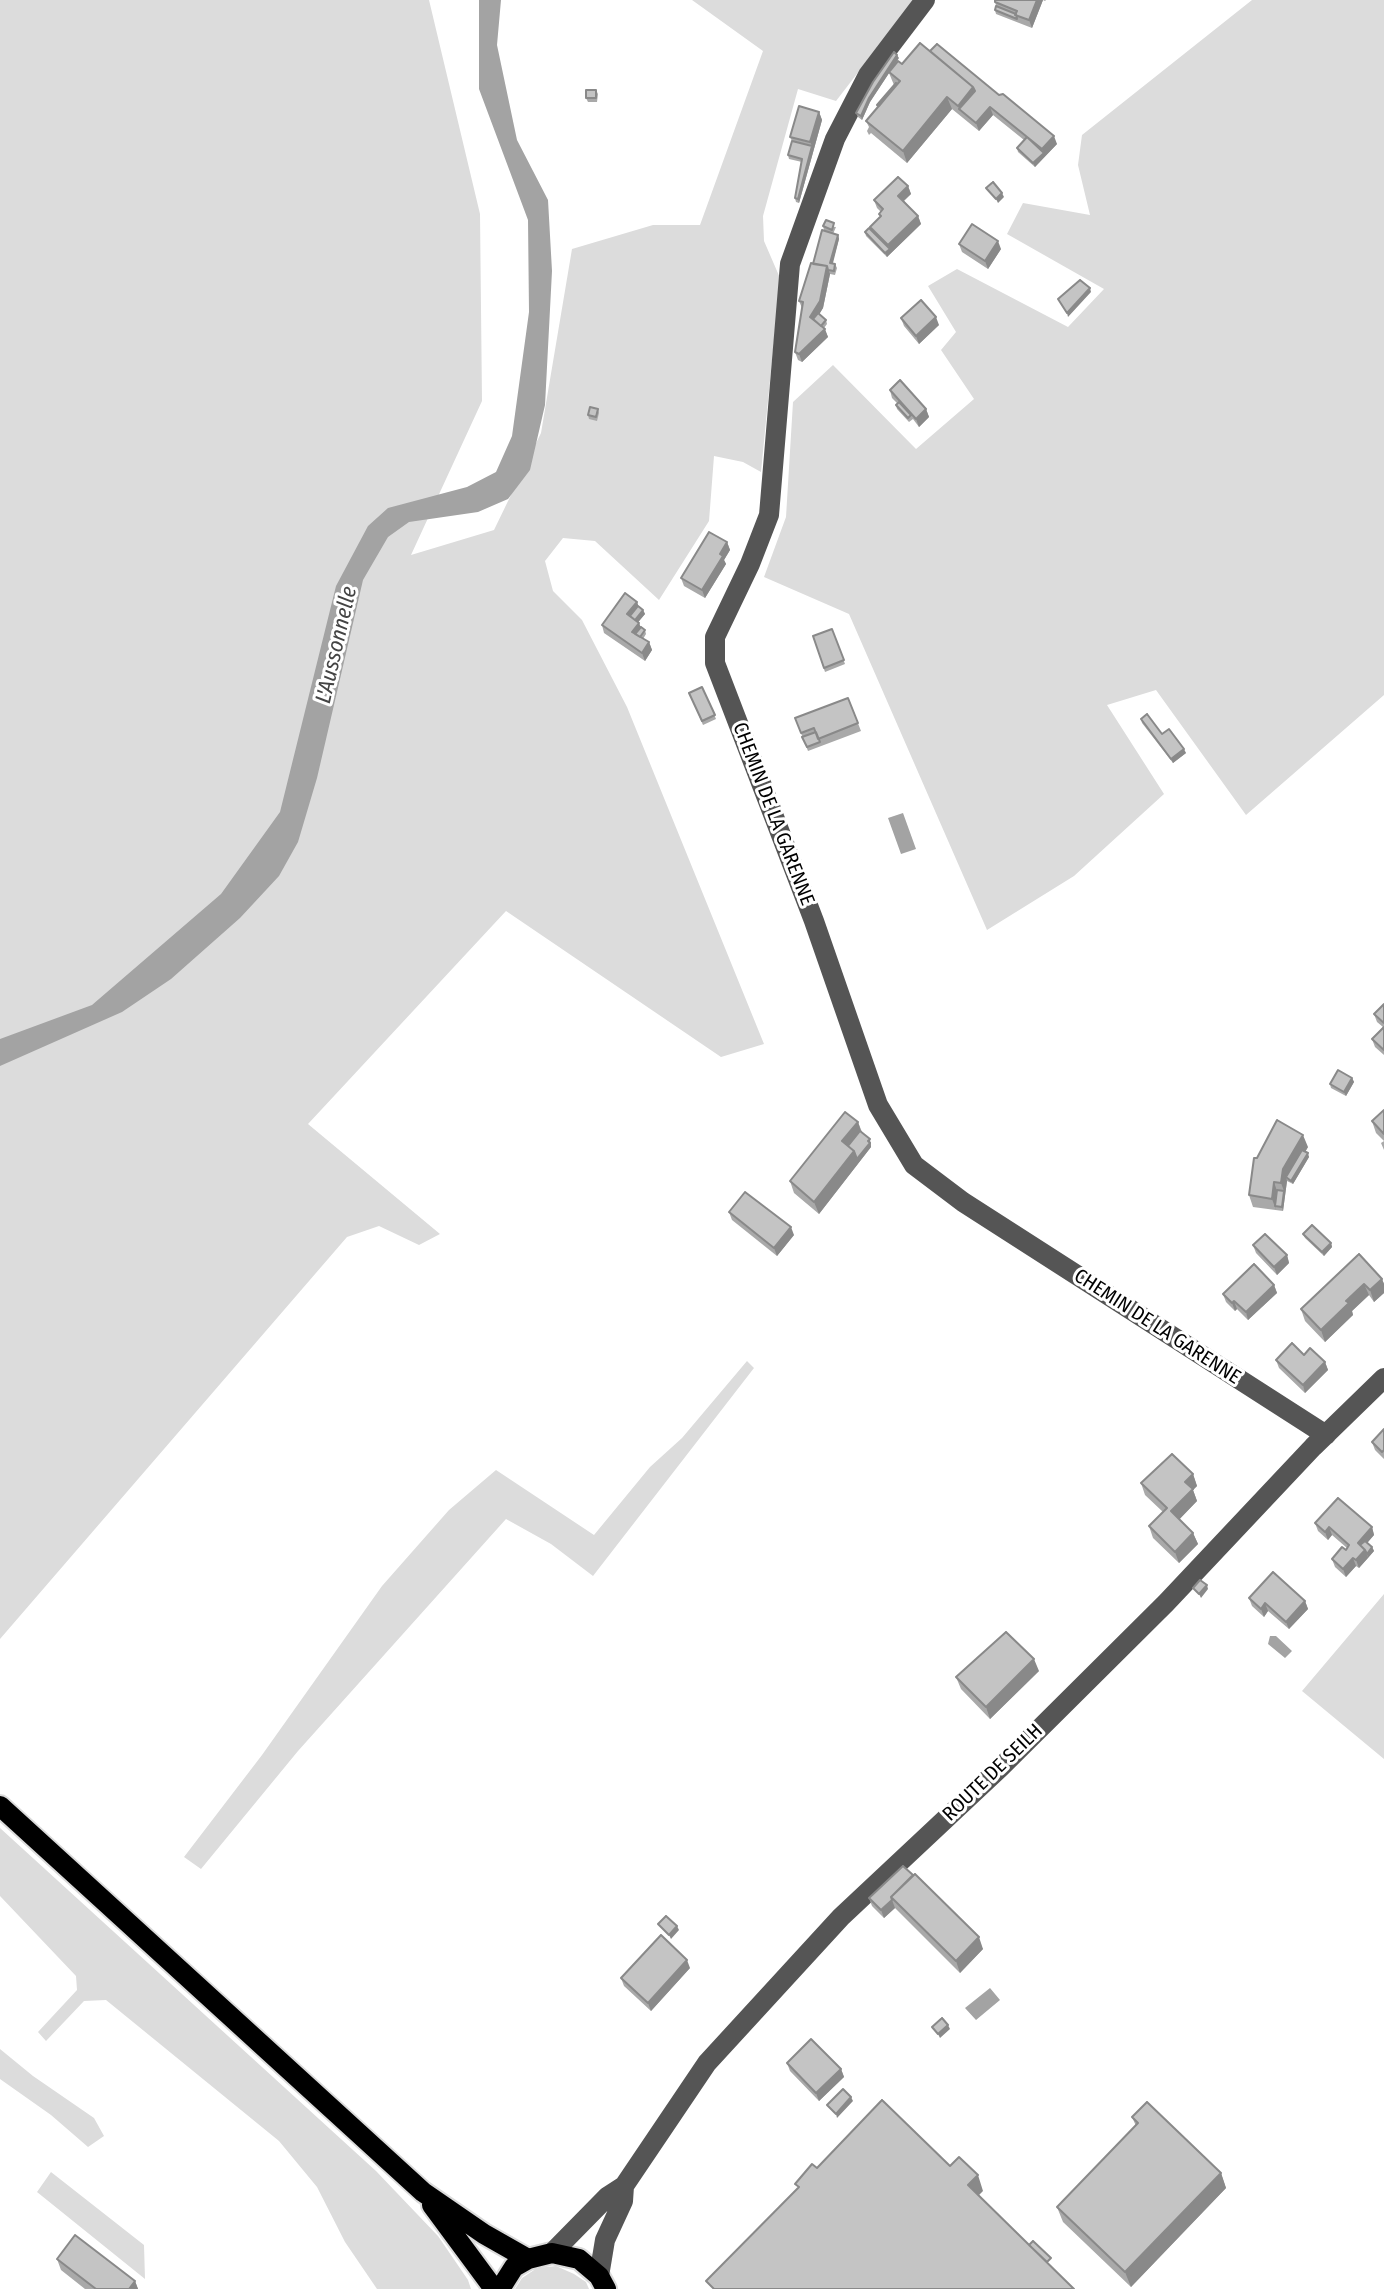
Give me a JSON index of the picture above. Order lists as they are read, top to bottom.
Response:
{
  "streets": {
    "street": ["CHEMIN DE LA GARENNE", "ROUTE DE SEILH"]
  },
  "crossings": [
    ["CHEMIN DE LA GARENNE", "ROUTE DE SEILH"]
  ],
  "water": ["L'Aussonnelle"]
}
